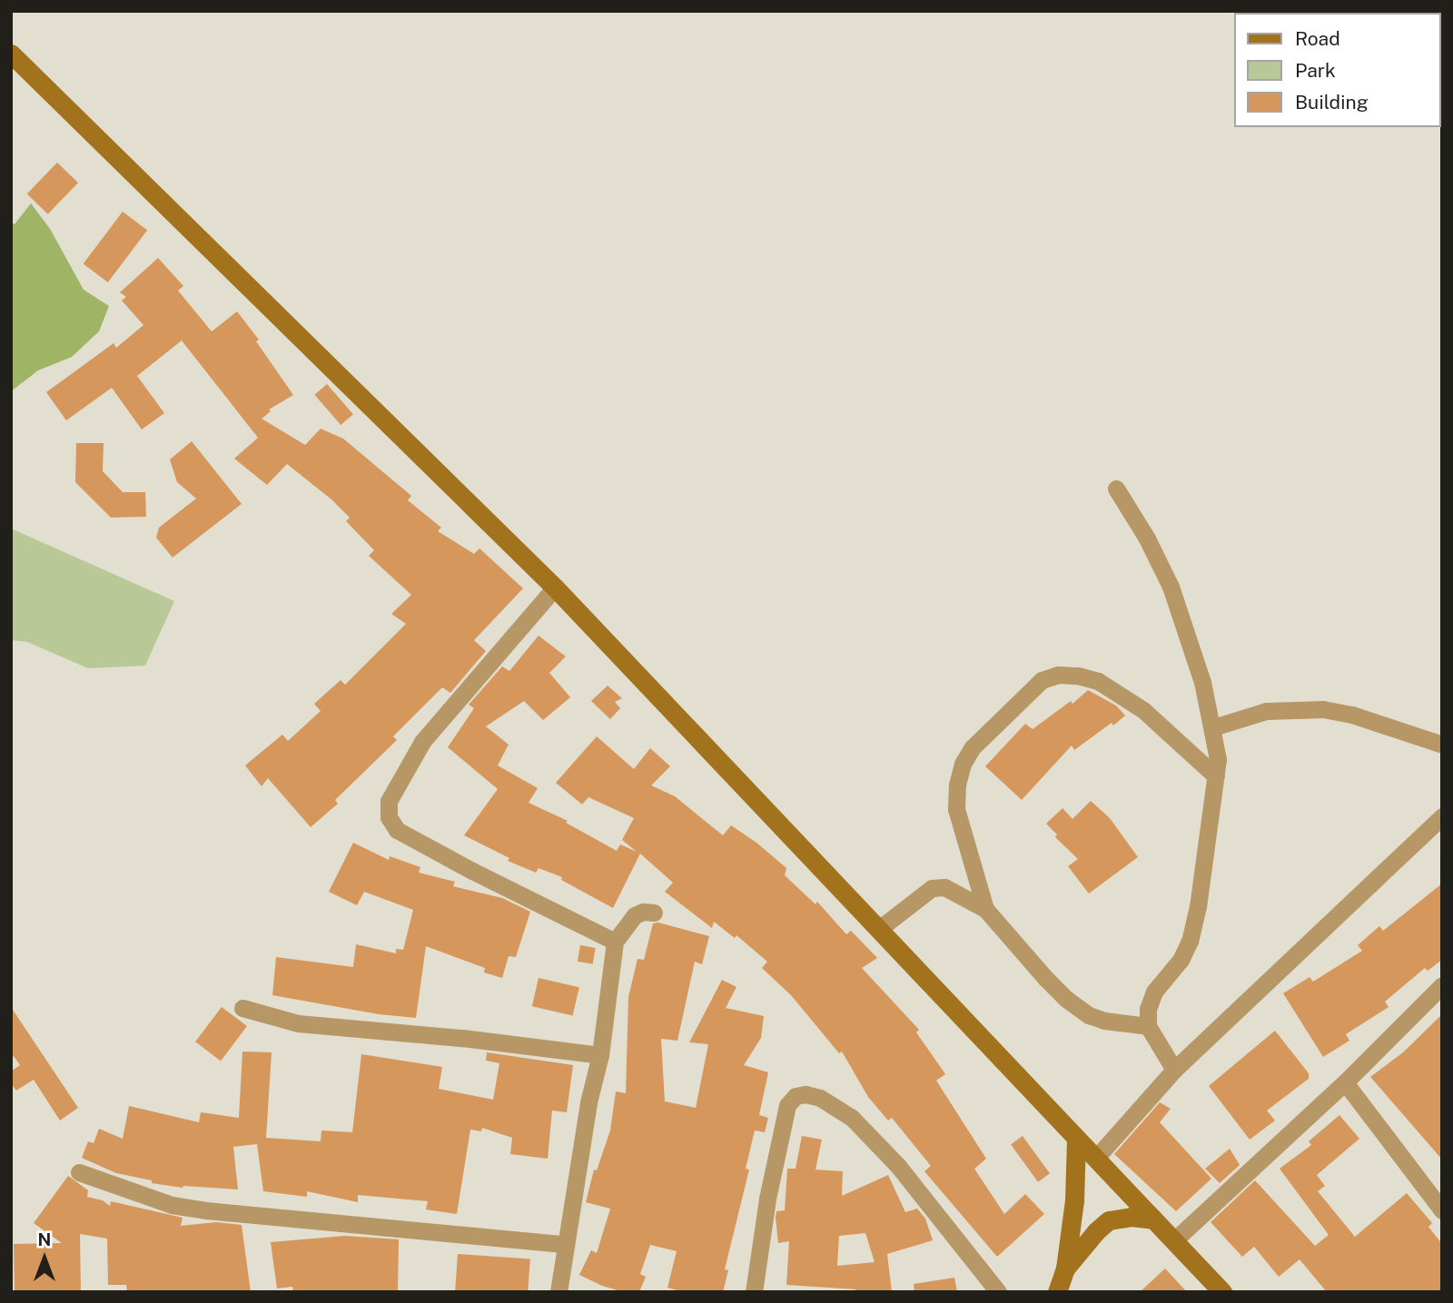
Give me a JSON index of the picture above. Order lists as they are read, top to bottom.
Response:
{
  "legend": ["Road", "Park", "Building"],
  "north": "top"
}
